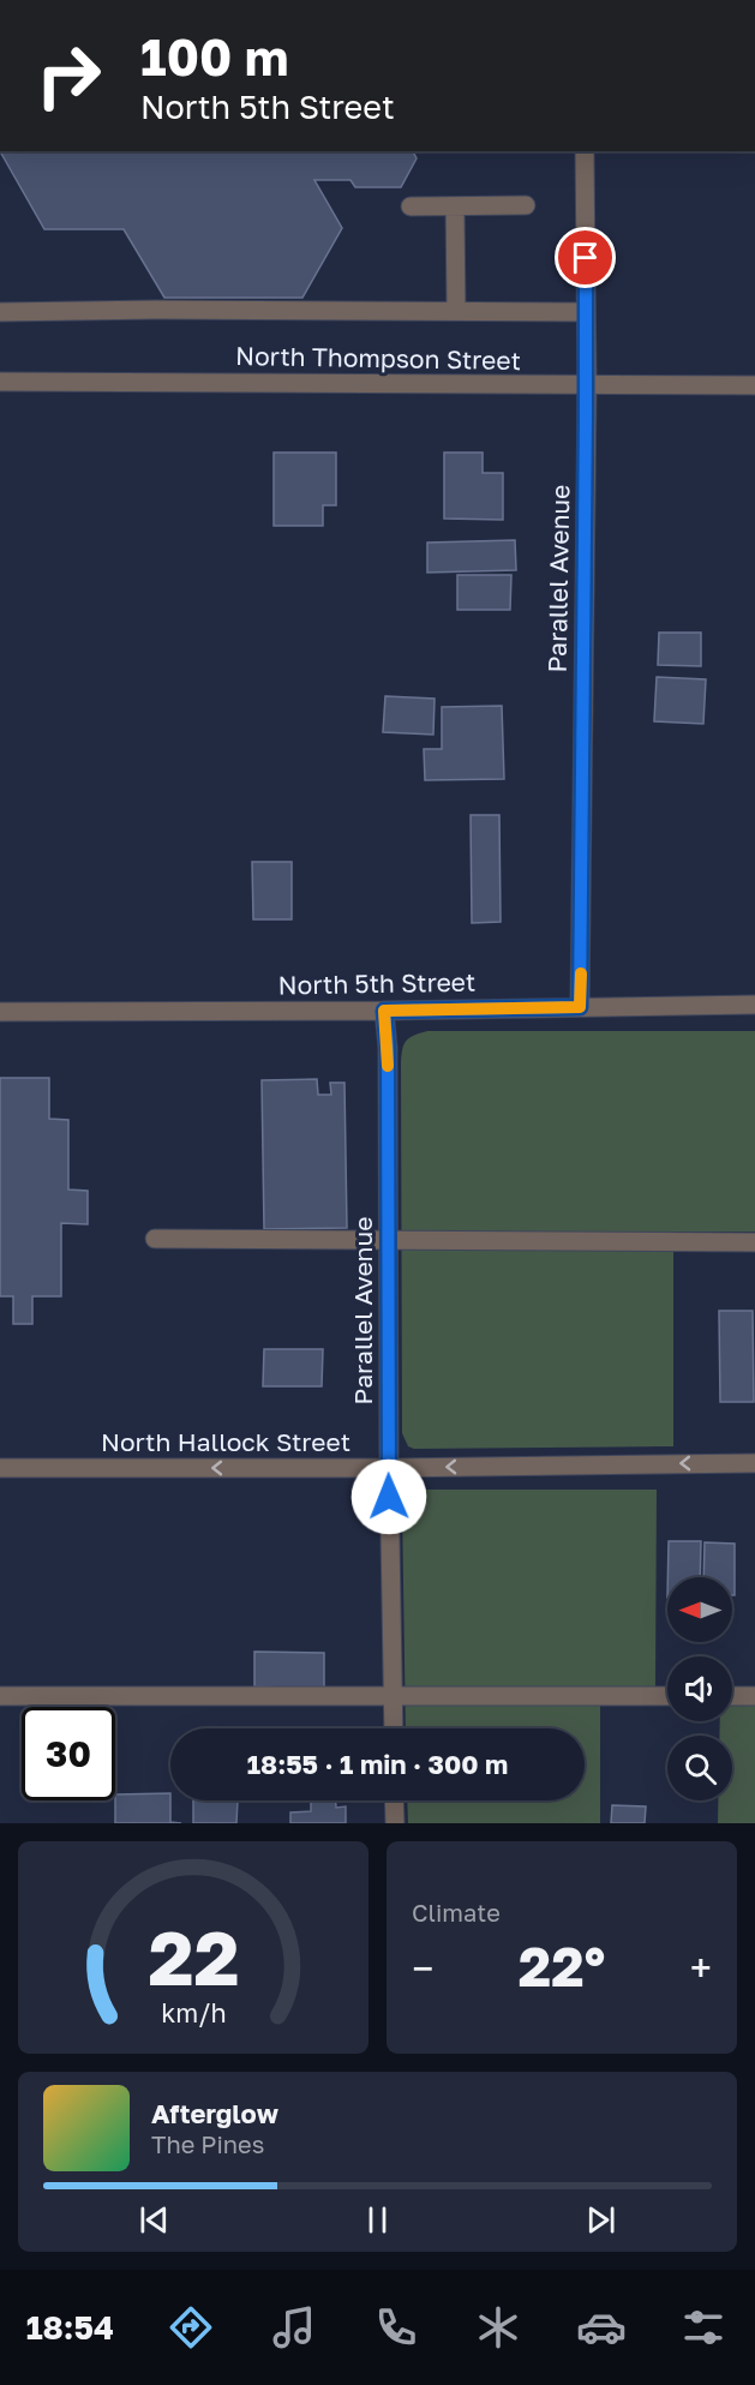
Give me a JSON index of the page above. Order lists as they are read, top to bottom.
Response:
{
  "streets": {
    "street": [
      "North Thompson Street",
      "Parallel Avenue",
      "North 5th Street",
      "North Hallock Street"
    ]
  },
  "crossings": [
    ["North Thompson Street", "Parallel Avenue"],
    ["Parallel Avenue", "North 5th Street"],
    ["Parallel Avenue", "North Hallock Street"]
  ],
  "one_way": ["North Hallock Street"],
  "north": "left",
  "page": {
    "turn": ["100 m", "North 5th Street"],
    "limit": "30",
    "trip": "18:55 · 1 min · 300 m",
    "tile": "Climate",
    "heat": ["−", "22°", "+"],
    "song": ["Afterglow", "The Pines"],
    "tabs": "18:54",
    "gauge": ["22", "km/h"]
  }
}
